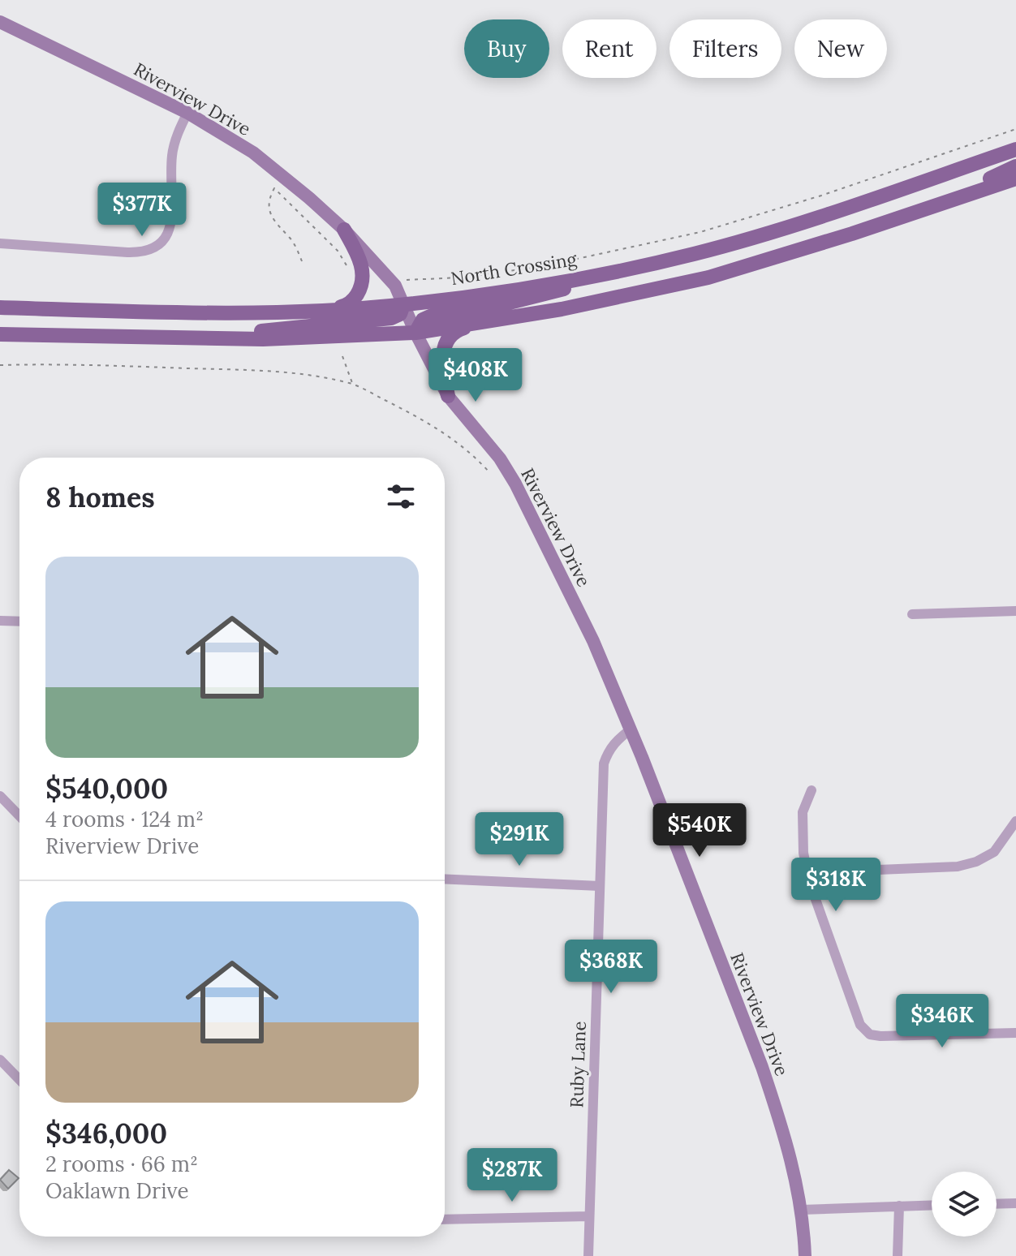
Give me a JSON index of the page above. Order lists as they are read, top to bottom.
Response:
{
  "streets": {
    "main road": ["North Crossing"],
    "street": ["Riverview Drive", "Ruby Lane"]
  },
  "crossings": [
    ["Riverview Drive", "North Crossing"],
    ["Riverview Drive", "Ruby Lane"]
  ],
  "page": {
    "chip": [
      "Buy",
      "Rent",
      "Filters",
      "New"
    ],
    "price": [
      "$377K",
      "$408K",
      "$540K",
      "$291K",
      "$318K",
      "$368K",
      "$346K",
      "$287K"
    ],
    "heading": "8 homes",
    "list": [
      {
        "name": "$540,000",
        "note": "4 rooms · 124 m² · Riverview Drive"
      },
      {
        "name": "$346,000",
        "note": "2 rooms · 66 m² · Oaklawn Drive"
      }
    ]
  }
}
